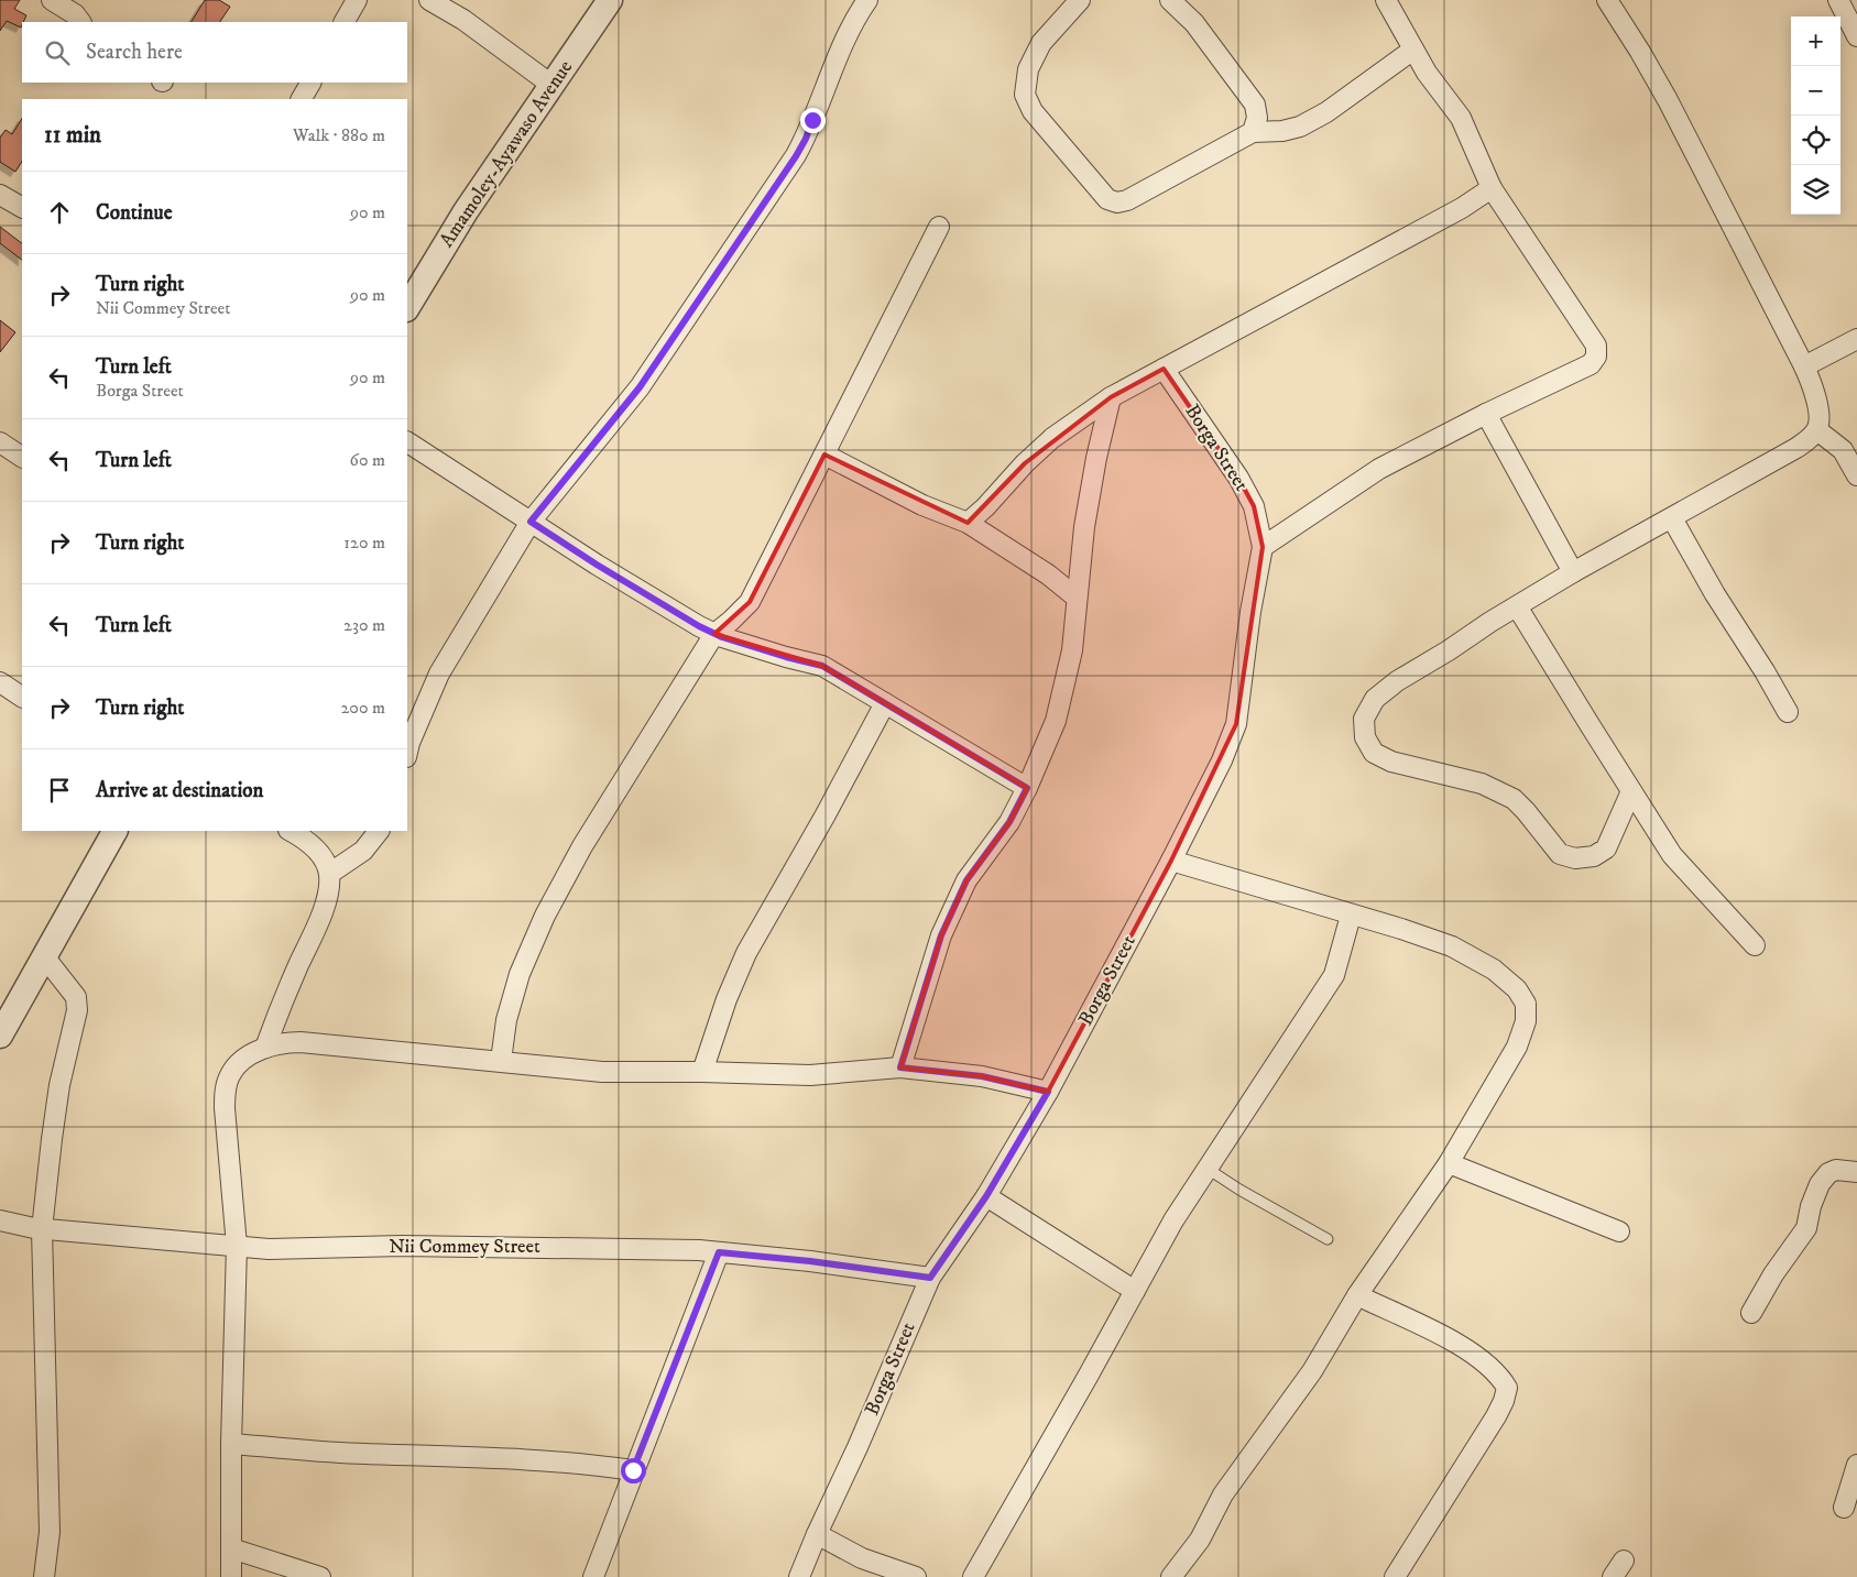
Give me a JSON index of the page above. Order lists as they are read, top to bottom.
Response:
{
  "streets": {
    "street": ["Amamoley-Ayawaso Avenue", "Borga Street", "Nii Commey Street"]
  },
  "crossings": [
    ["Borga Street", "Nii Commey Street"]
  ],
  "page": {
    "map_buttons": ["+", "−"],
    "search": "Search here",
    "heading": ["11 min", "Walk · 880 m"],
    "list": [
      ["Continue", "90 m"],
      ["Turn right", "Nii Commey Street", "90 m"],
      ["Turn left", "Borga Street", "90 m"],
      ["Turn left", "60 m"],
      ["Turn right", "120 m"],
      ["Turn left", "230 m"],
      ["Turn right", "200 m"],
      "Arrive at destination"
    ]
  }
}
